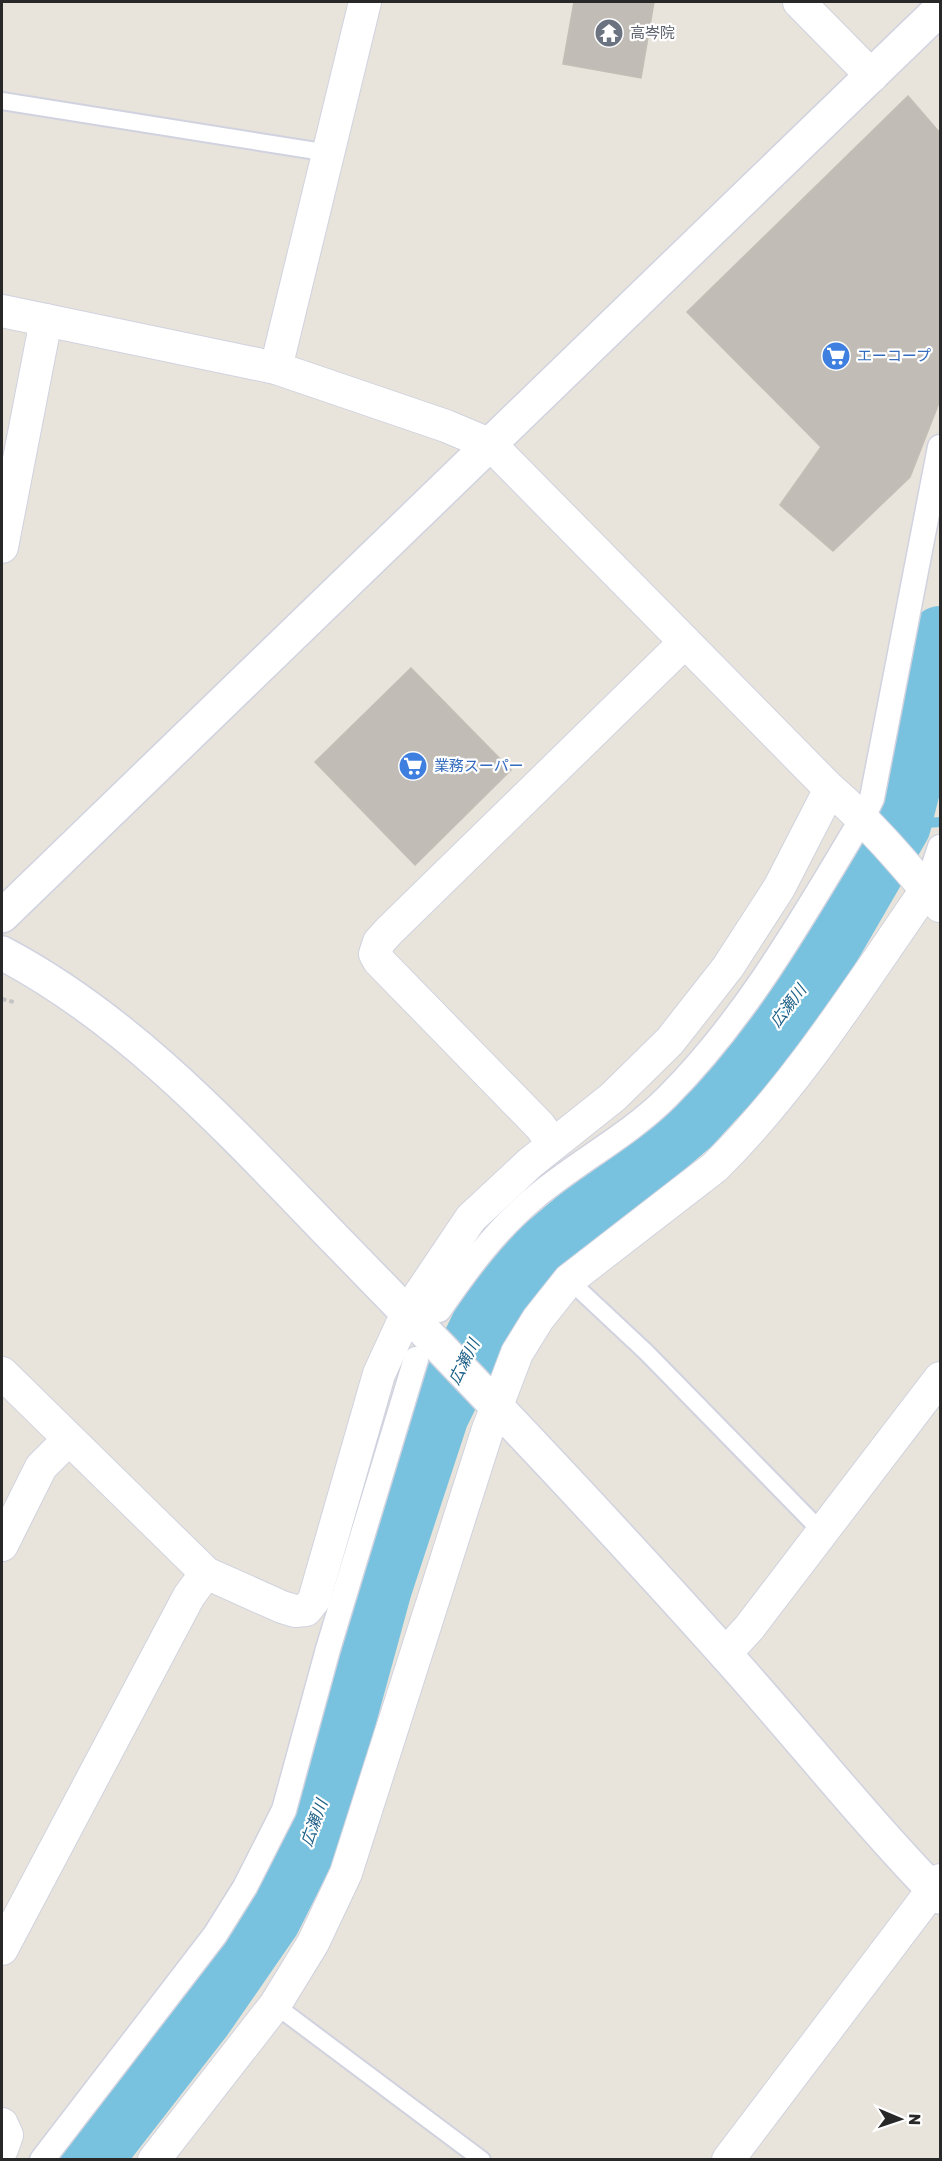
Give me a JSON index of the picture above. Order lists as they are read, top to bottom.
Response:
{
  "water": ["広瀬川"],
  "places": {
    "temple": ["高岑院"],
    "supermarket": ["エーコープ", "業務スーパー"]
  },
  "north": "right"
}
